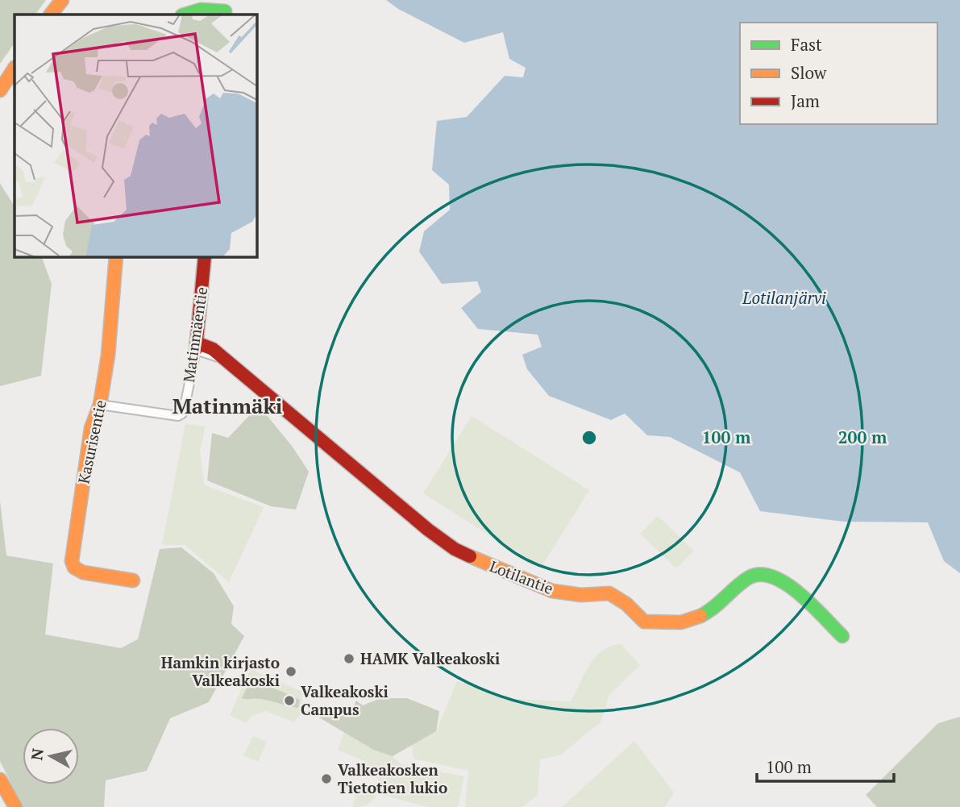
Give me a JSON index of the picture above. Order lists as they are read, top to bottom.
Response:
{
  "streets": {
    "street": ["Matinmäentie", "Kasurisentie", "Lotilantie"]
  },
  "crossings": [
    ["Matinmäentie", "Kasurisentie"],
    ["Matinmäentie", "Lotilantie"]
  ],
  "districts": ["Matinmäki"],
  "water": ["Lotilanjärvi"],
  "places": [
    "HAMK Valkeakoski",
    "Hamkin kirjasto Valkeakoski",
    "Valkeakoski Campus",
    "Valkeakosken Tietotien lukio"
  ],
  "legend": ["Fast", "Slow", "Jam"],
  "scale_bar": "100 m",
  "north": "left",
  "rings": ["100 m", "200 m"]
}
